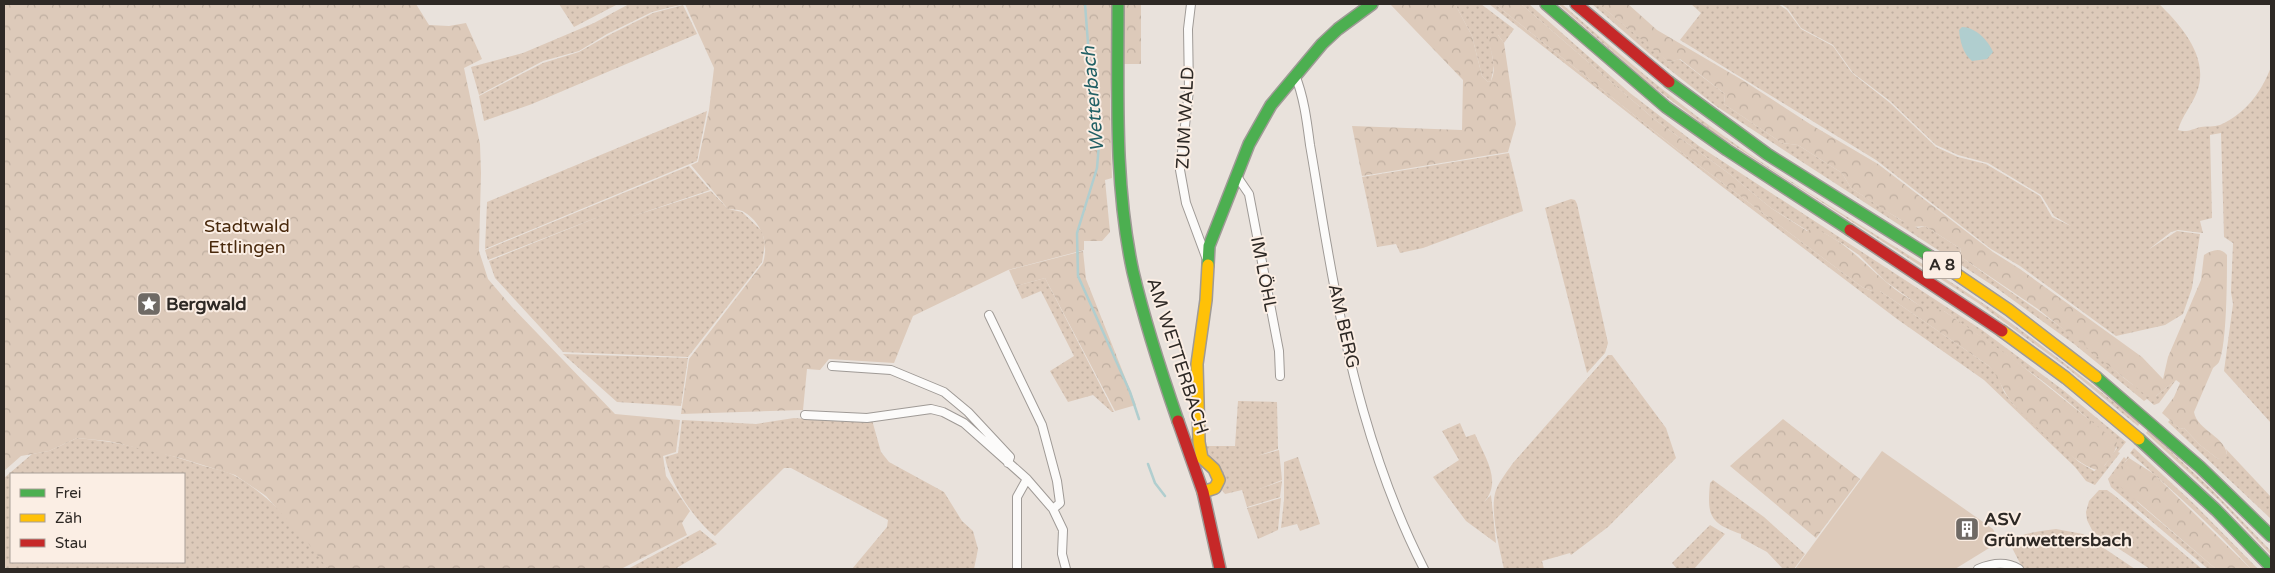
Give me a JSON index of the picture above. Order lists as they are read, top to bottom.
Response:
{
  "streets": {
    "main road": ["A 8", "AM WETTERBACH"],
    "street": ["ZUM WALD", "IM LÖHL", "AM BERG"]
  },
  "water": ["Wetterbach"],
  "parks": ["Stadtwald Ettlingen"],
  "places": {
    "place": ["Bergwald"],
    "building": ["ASV Grünwettersbach"]
  },
  "legend": ["Frei", "Zäh", "Stau"]
}
